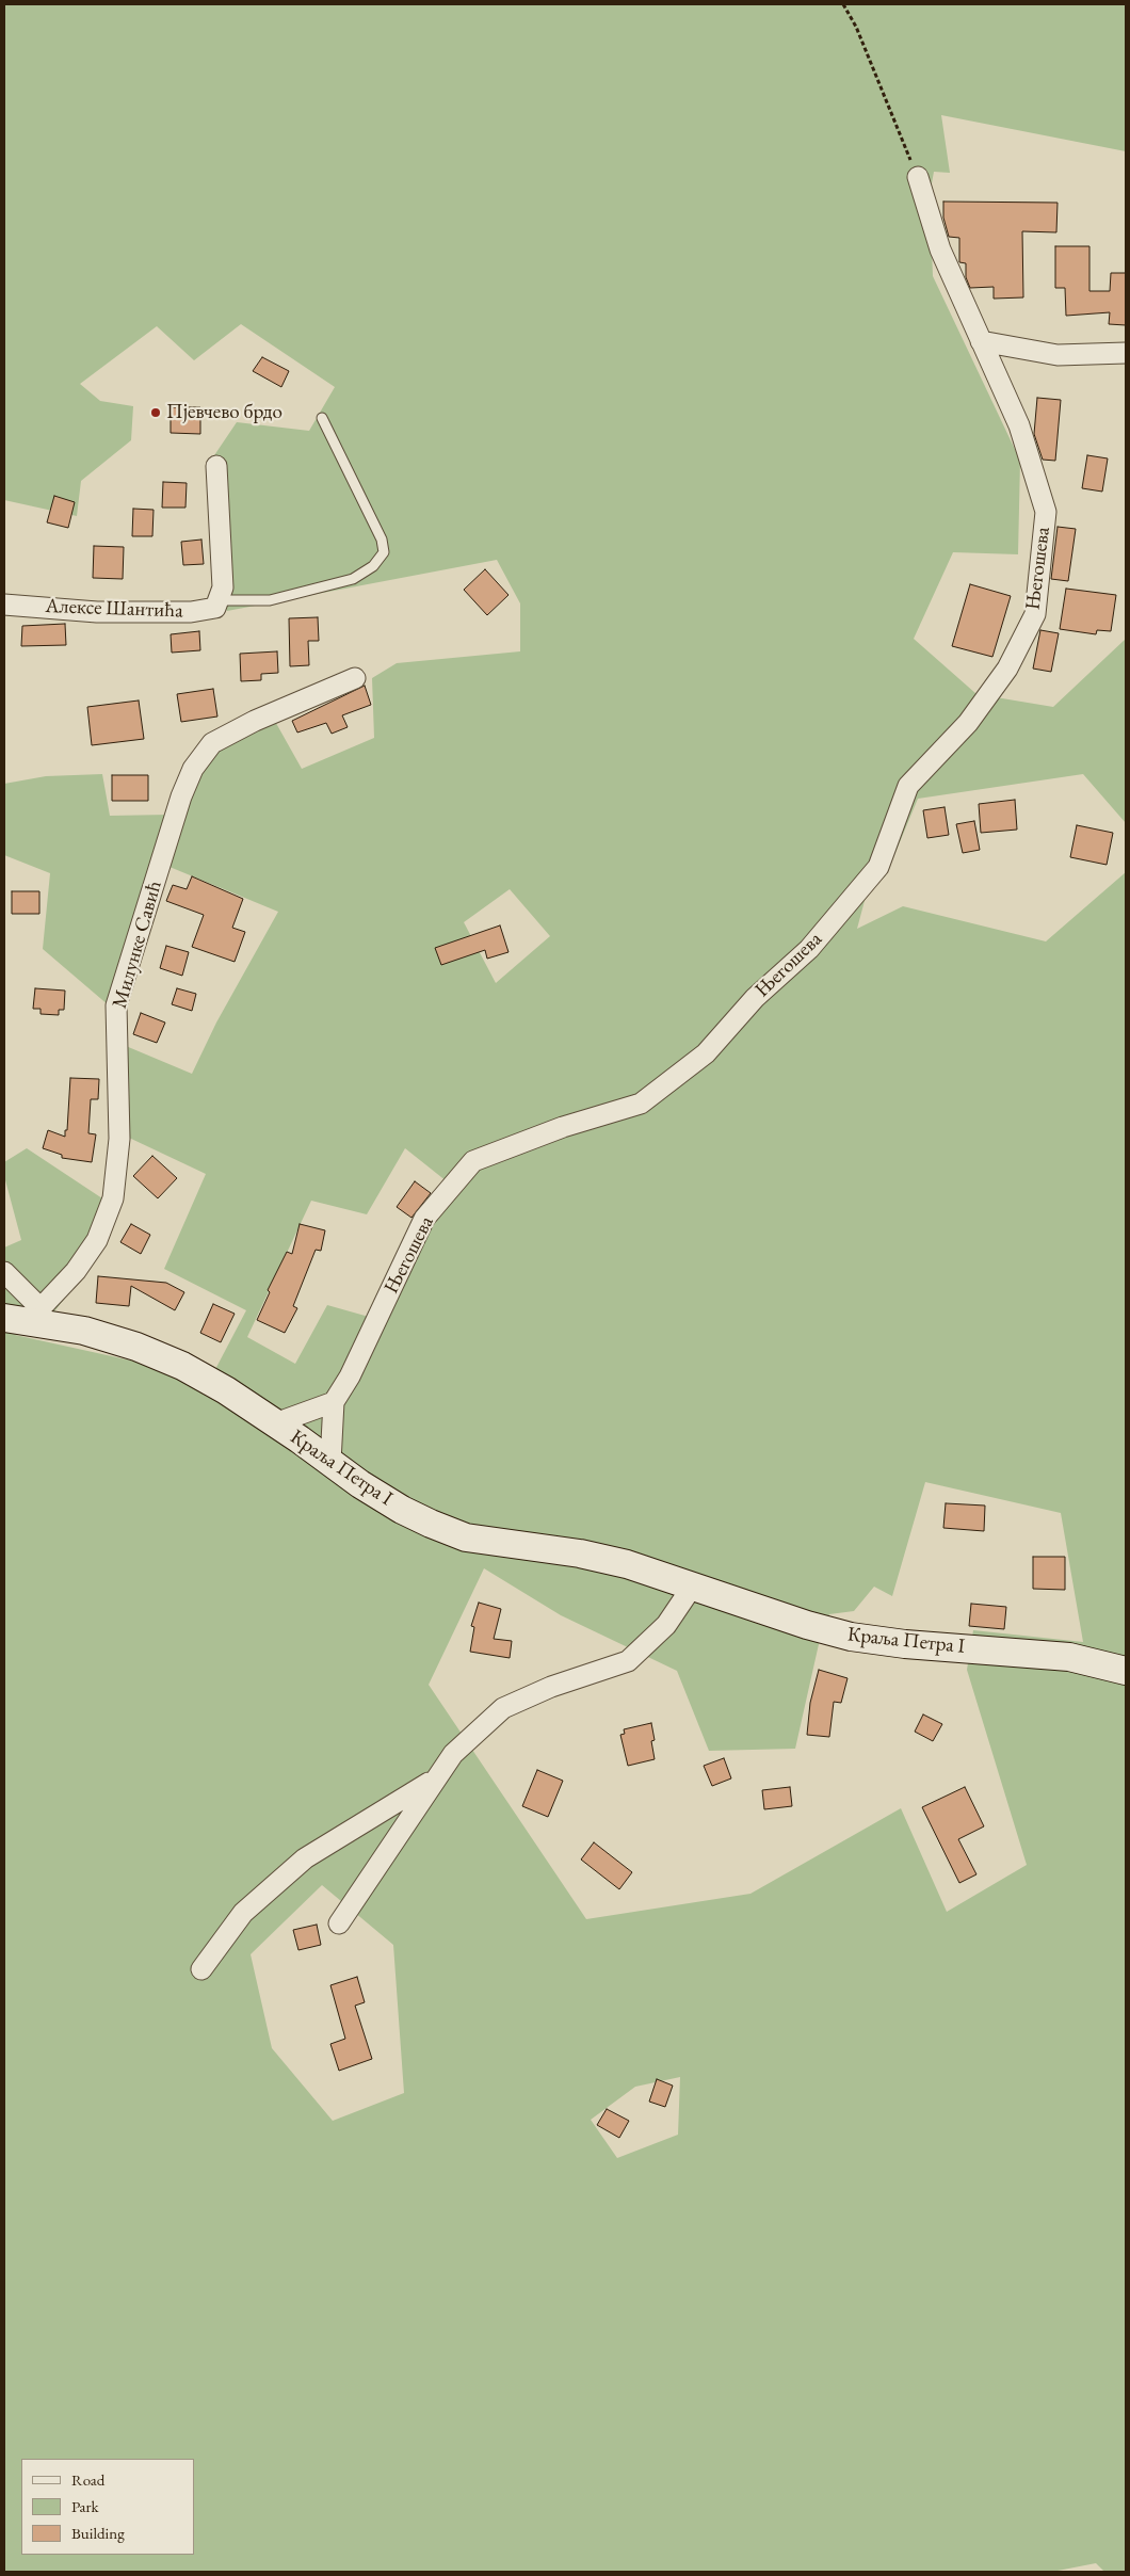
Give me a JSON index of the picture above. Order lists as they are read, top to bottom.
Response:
{
  "streets": {
    "street": [
      "Његошева",
      "Алексе Шантића",
      "Милунке Савић",
      "Краља Петра I"
    ]
  },
  "crossings": [
    ["Његошева", "Краља Петра I"],
    ["Милунке Савић", "Краља Петра I"]
  ],
  "places": ["Пјевчево брдо"],
  "legend": ["Road", "Park", "Building"]
}
